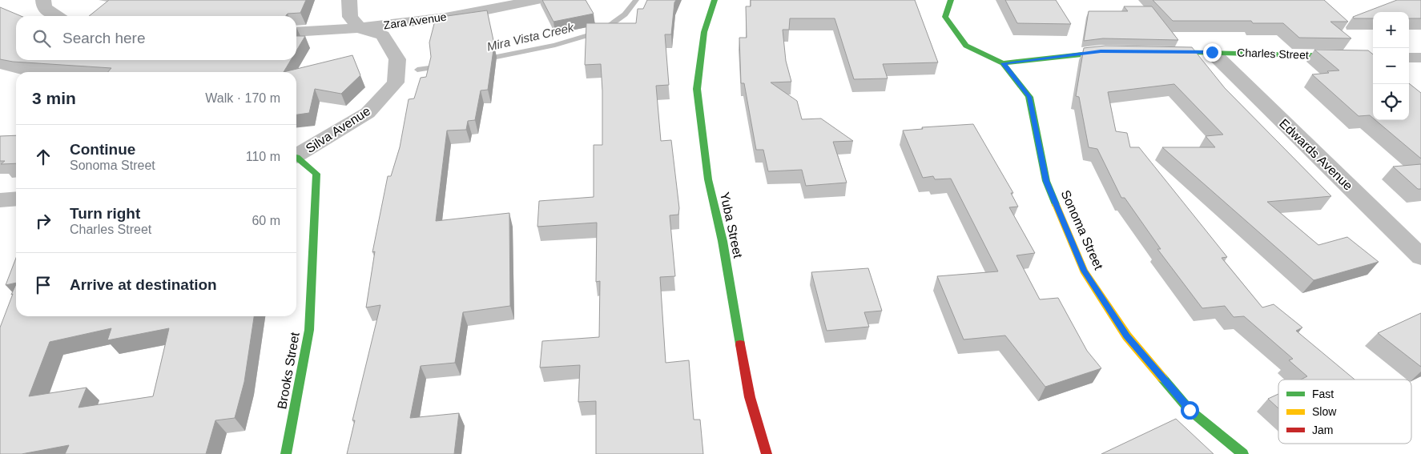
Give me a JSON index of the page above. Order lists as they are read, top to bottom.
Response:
{
  "streets": {
    "street": [
      "Zara Avenue",
      "Charles Street",
      "Silva Avenue",
      "Edwards Avenue",
      "Yuba Street",
      "Sonoma Street",
      "Brooks Street"
    ]
  },
  "crossings": [
    ["Zara Avenue", "Silva Avenue"],
    ["Charles Street", "Edwards Avenue"]
  ],
  "water": ["Mira Vista Creek"],
  "legend": ["Fast", "Slow", "Jam"],
  "page": {
    "map_buttons": ["+", "−"],
    "search": "Search here",
    "heading": ["3 min", "Walk · 170 m"],
    "list": [
      ["Continue", "Sonoma Street", "110 m"],
      ["Turn right", "Charles Street", "60 m"],
      "Arrive at destination"
    ]
  }
}
